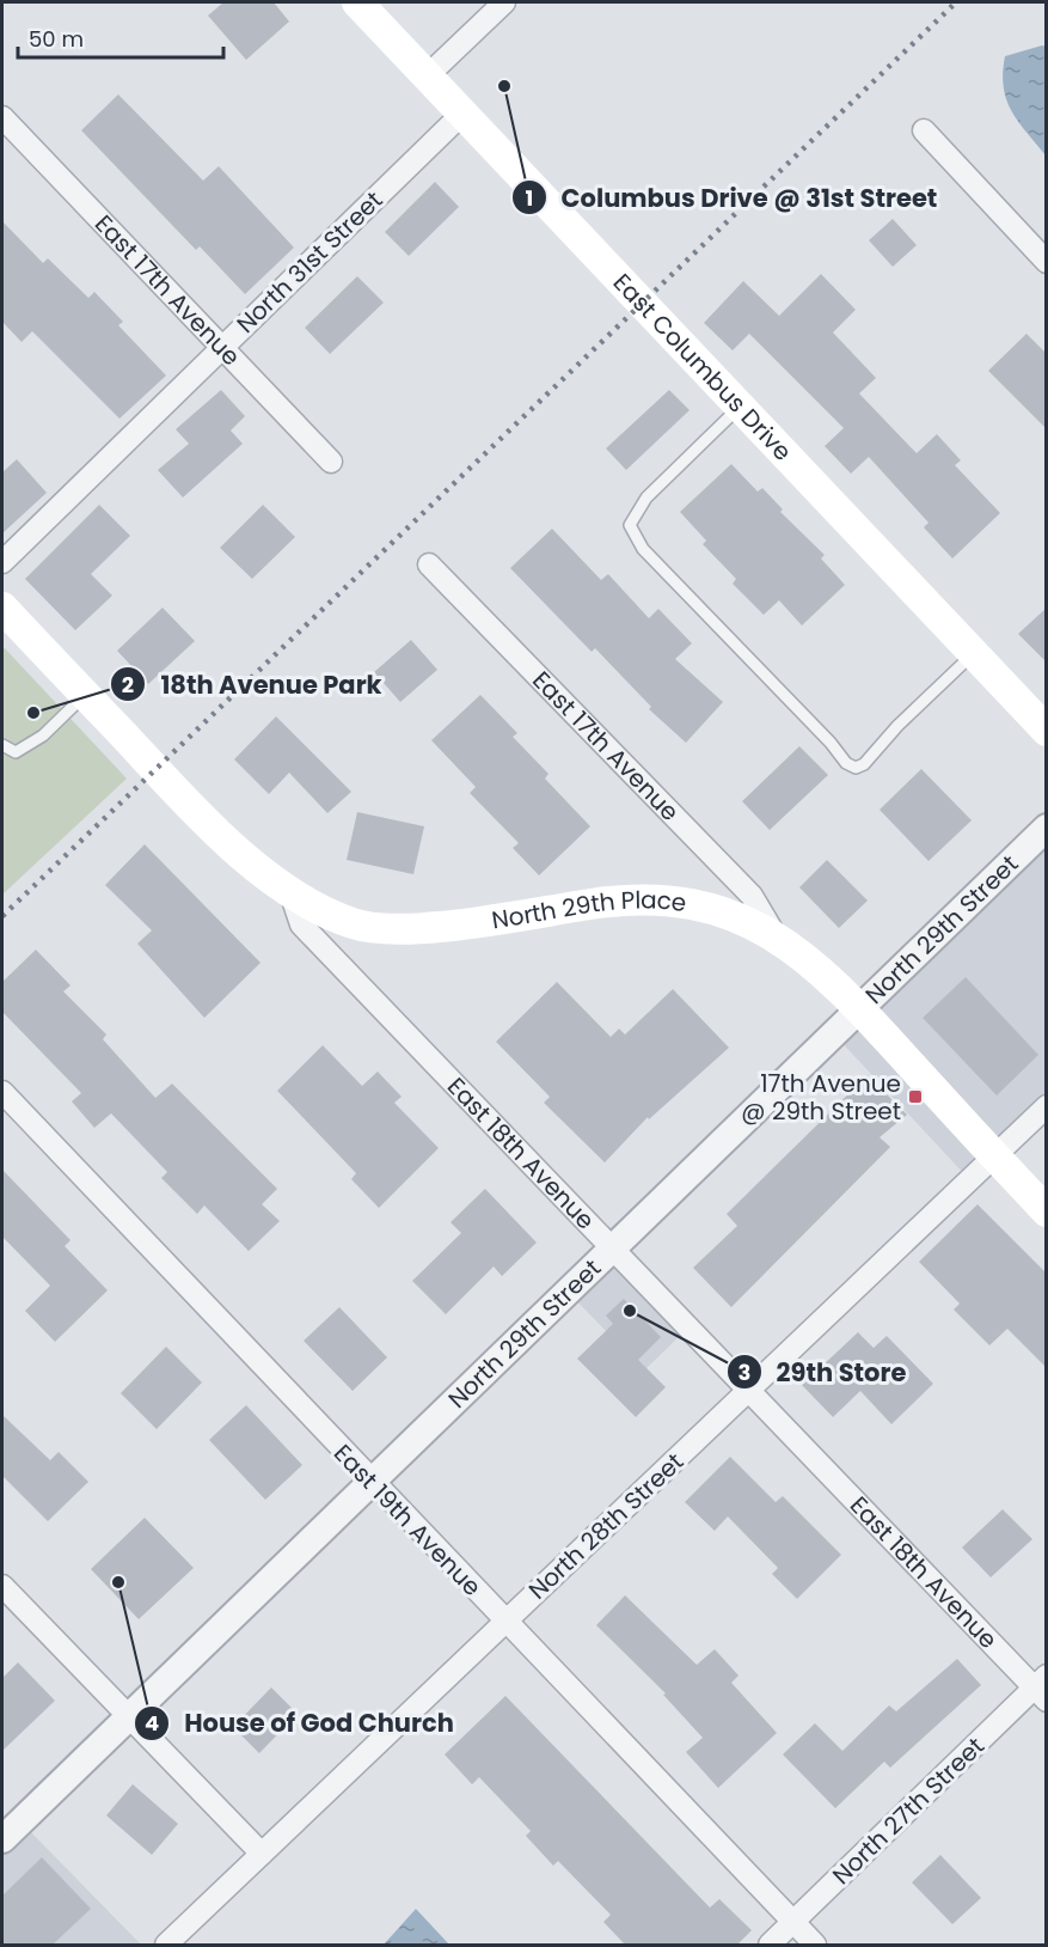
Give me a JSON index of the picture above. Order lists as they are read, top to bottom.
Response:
{
  "streets": {
    "main road": ["East Columbus Drive", "North 29th Place"],
    "street": [
      "North 31st Street",
      "East 17th Avenue",
      "North 29th Street",
      "East 18th Avenue",
      "East 19th Avenue",
      "North 28th Street",
      "North 27th Street"
    ]
  },
  "crossings": [
    ["North 31st Street", "East 17th Avenue"],
    ["North 31st Street", "East Columbus Drive"],
    ["East 17th Avenue", "North 29th Place"],
    ["North 29th Place", "North 29th Street"],
    ["North 29th Place", "East 18th Avenue"],
    ["North 29th Street", "East 18th Avenue"],
    ["North 29th Street", "East 19th Avenue"],
    ["East 18th Avenue", "North 28th Street"],
    ["East 18th Avenue", "North 27th Street"],
    ["East 19th Avenue", "North 28th Street"],
    ["East 19th Avenue", "North 27th Street"]
  ],
  "places": {
    "other": [
      "Columbus Drive @ 31st Street",
      "18th Avenue Park",
      "29th Store",
      "House of God Church"
    ],
    "transit": ["17th Avenue @ 29th Street"]
  },
  "scale_bar": "50 m"
}
